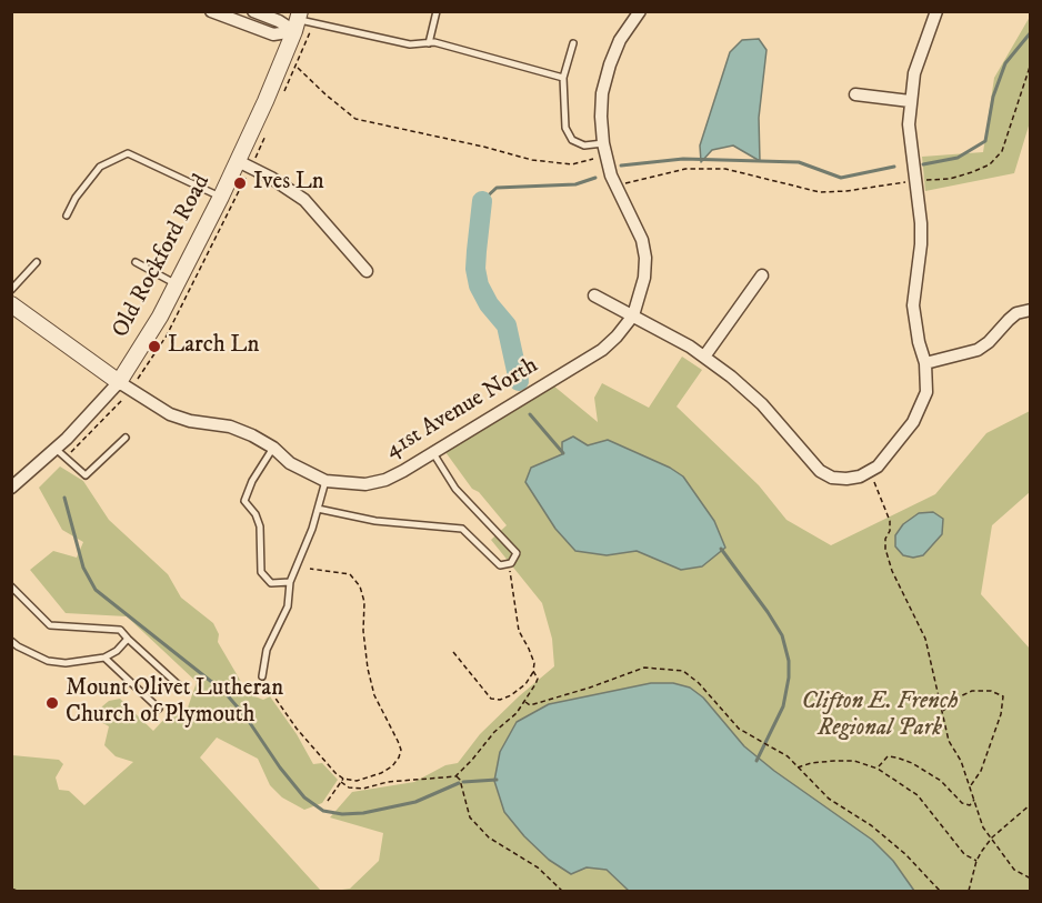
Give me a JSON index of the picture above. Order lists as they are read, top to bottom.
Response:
{
  "streets": {
    "street": ["Old Rockford Road", "41st Avenue North"]
  },
  "crossings": [
    ["Old Rockford Road", "41st Avenue North"]
  ],
  "parks": ["Clifton E. French Regional Park"],
  "places": ["Ives Ln", "Larch Ln", "Mount Olivet Lutheran Church of Plymouth"]
}
